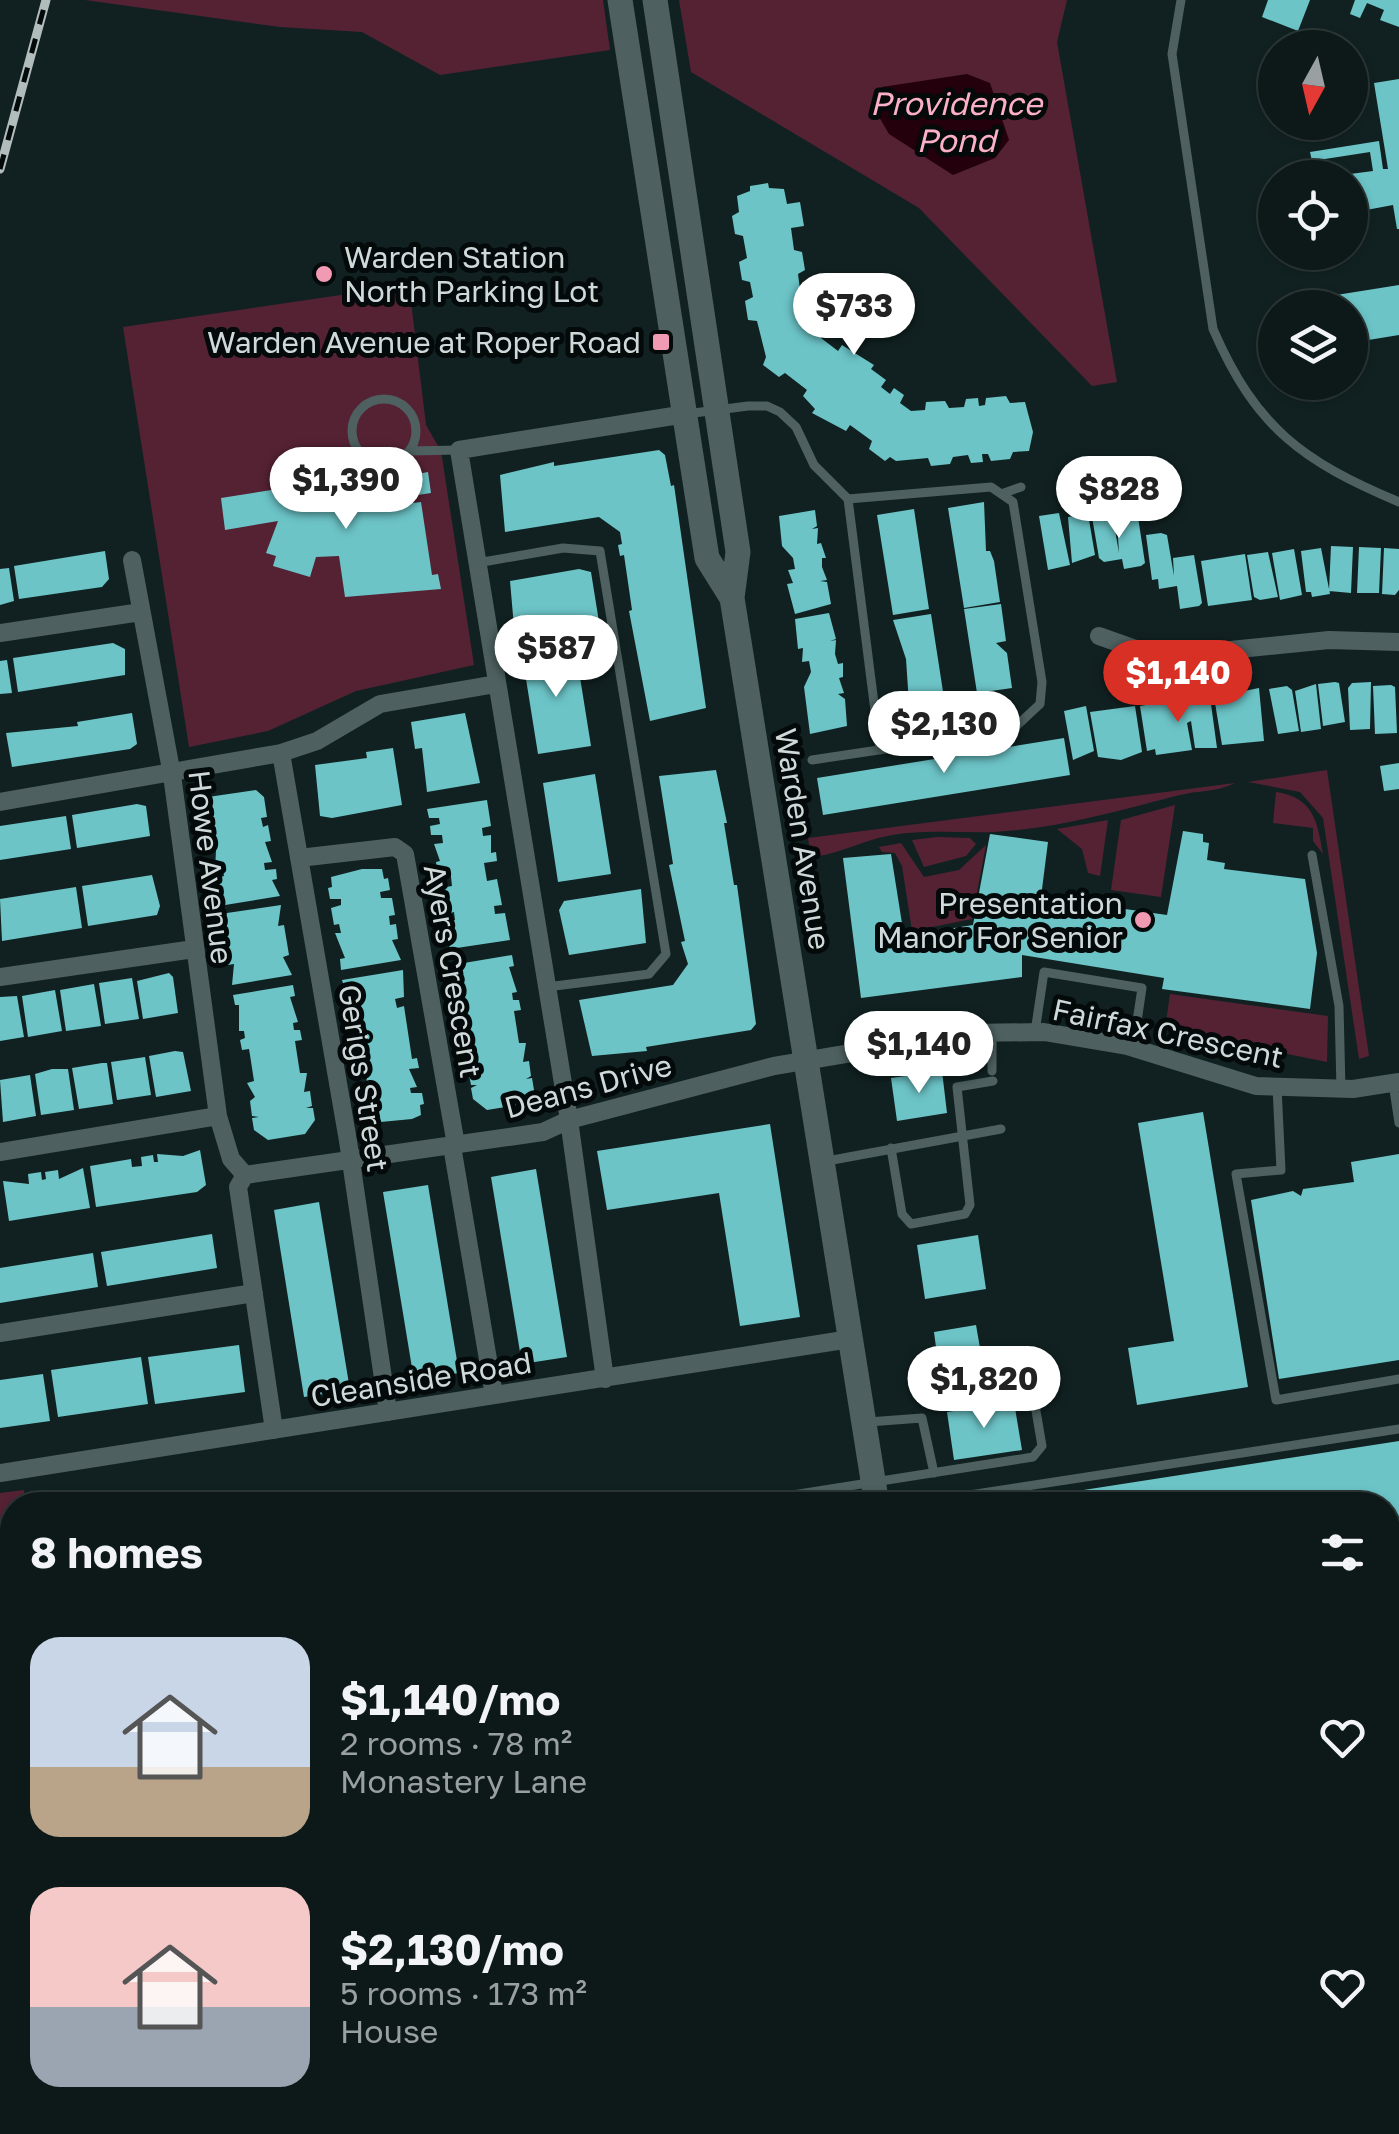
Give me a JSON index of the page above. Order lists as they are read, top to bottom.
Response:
{
  "streets": {
    "main road": ["Warden Avenue"],
    "street": [
      "Howe Avenue",
      "Ayers Crescent",
      "Fairfax Crescent",
      "Gerigs Street",
      "Deans Drive",
      "Cleanside Road"
    ]
  },
  "crossings": [
    ["Warden Avenue", "Fairfax Crescent"],
    ["Warden Avenue", "Deans Drive"],
    ["Warden Avenue", "Cleanside Road"],
    ["Howe Avenue", "Deans Drive"],
    ["Howe Avenue", "Cleanside Road"],
    ["Ayers Crescent", "Gerigs Street"],
    ["Ayers Crescent", "Deans Drive"],
    ["Ayers Crescent", "Cleanside Road"],
    ["Fairfax Crescent", "Deans Drive"],
    ["Gerigs Street", "Deans Drive"],
    ["Gerigs Street", "Cleanside Road"]
  ],
  "water": ["Providence Pond"],
  "places": {
    "other": ["Warden Station North Parking Lot", "Presentation Manor For Senior"],
    "transit": ["Warden Avenue at Roper Road"]
  },
  "north": "bottom",
  "page": {
    "price": [
      "$733",
      "$1,390",
      "$828",
      "$587",
      "$1,140",
      "$2,130",
      "$1,140",
      "$1,820"
    ],
    "heading": "8 homes",
    "list": [
      {
        "name": "$1,140/mo",
        "note": "2 rooms · 78 m² · Monastery Lane"
      },
      {
        "name": "$2,130/mo",
        "note": "5 rooms · 173 m² · House"
      }
    ]
  }
}
